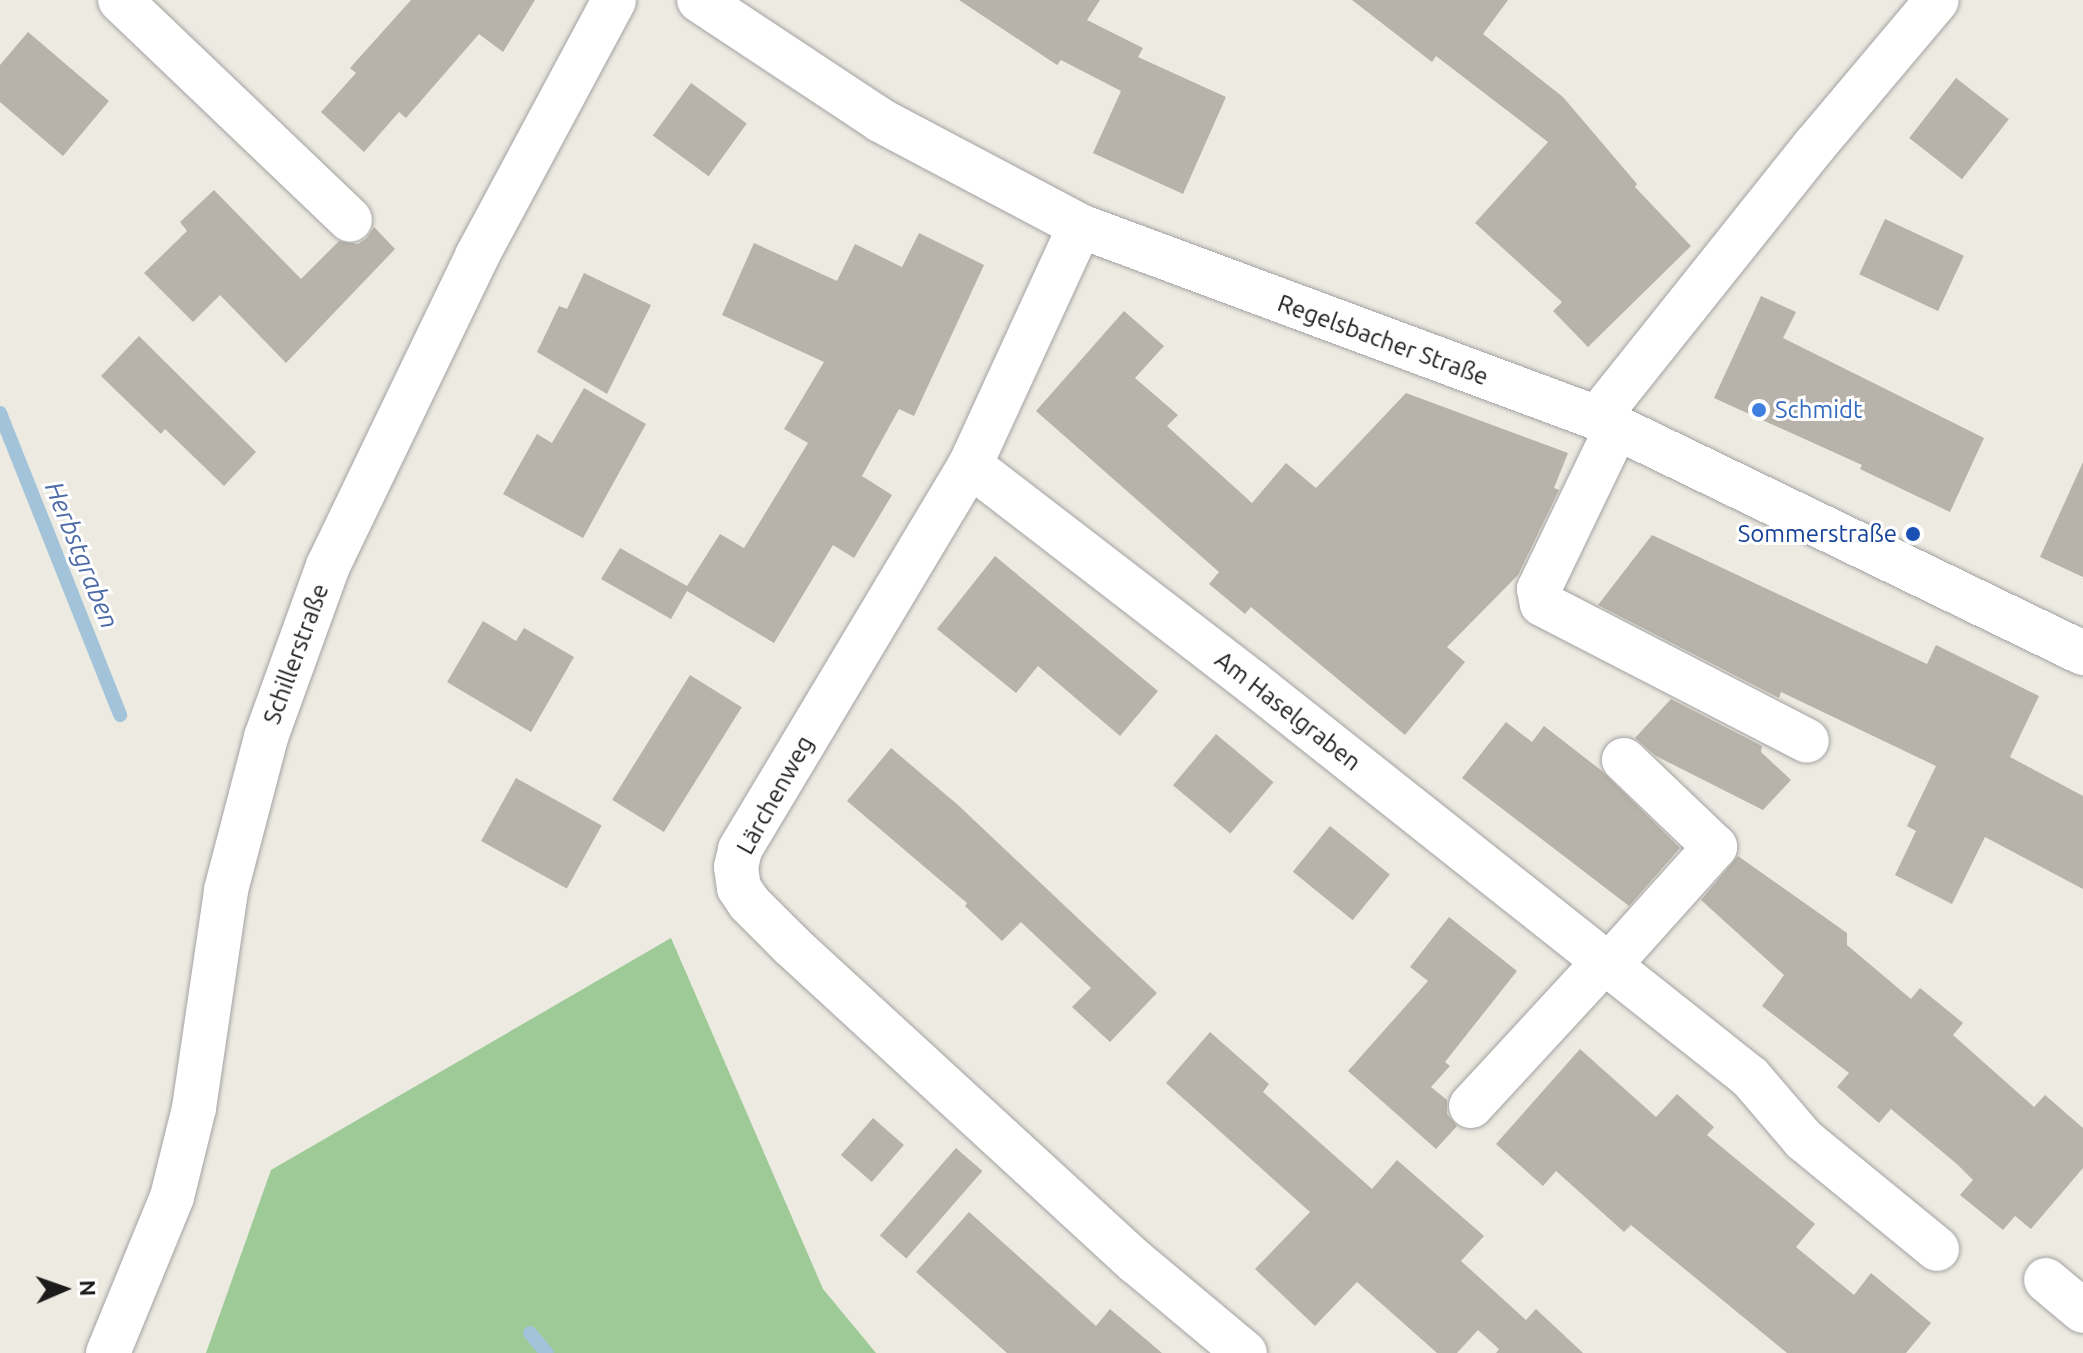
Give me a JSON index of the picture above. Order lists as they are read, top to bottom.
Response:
{
  "streets": {
    "street": [
      "Regelsbacher Straße",
      "Schillerstraße",
      "Am Haselgraben",
      "Lärchenweg"
    ]
  },
  "crossings": [
    ["Regelsbacher Straße", "Lärchenweg"],
    ["Am Haselgraben", "Lärchenweg"]
  ],
  "water": ["Herbstgraben"],
  "places": ["Schmidt", "Sommerstraße"],
  "north": "right"
}
